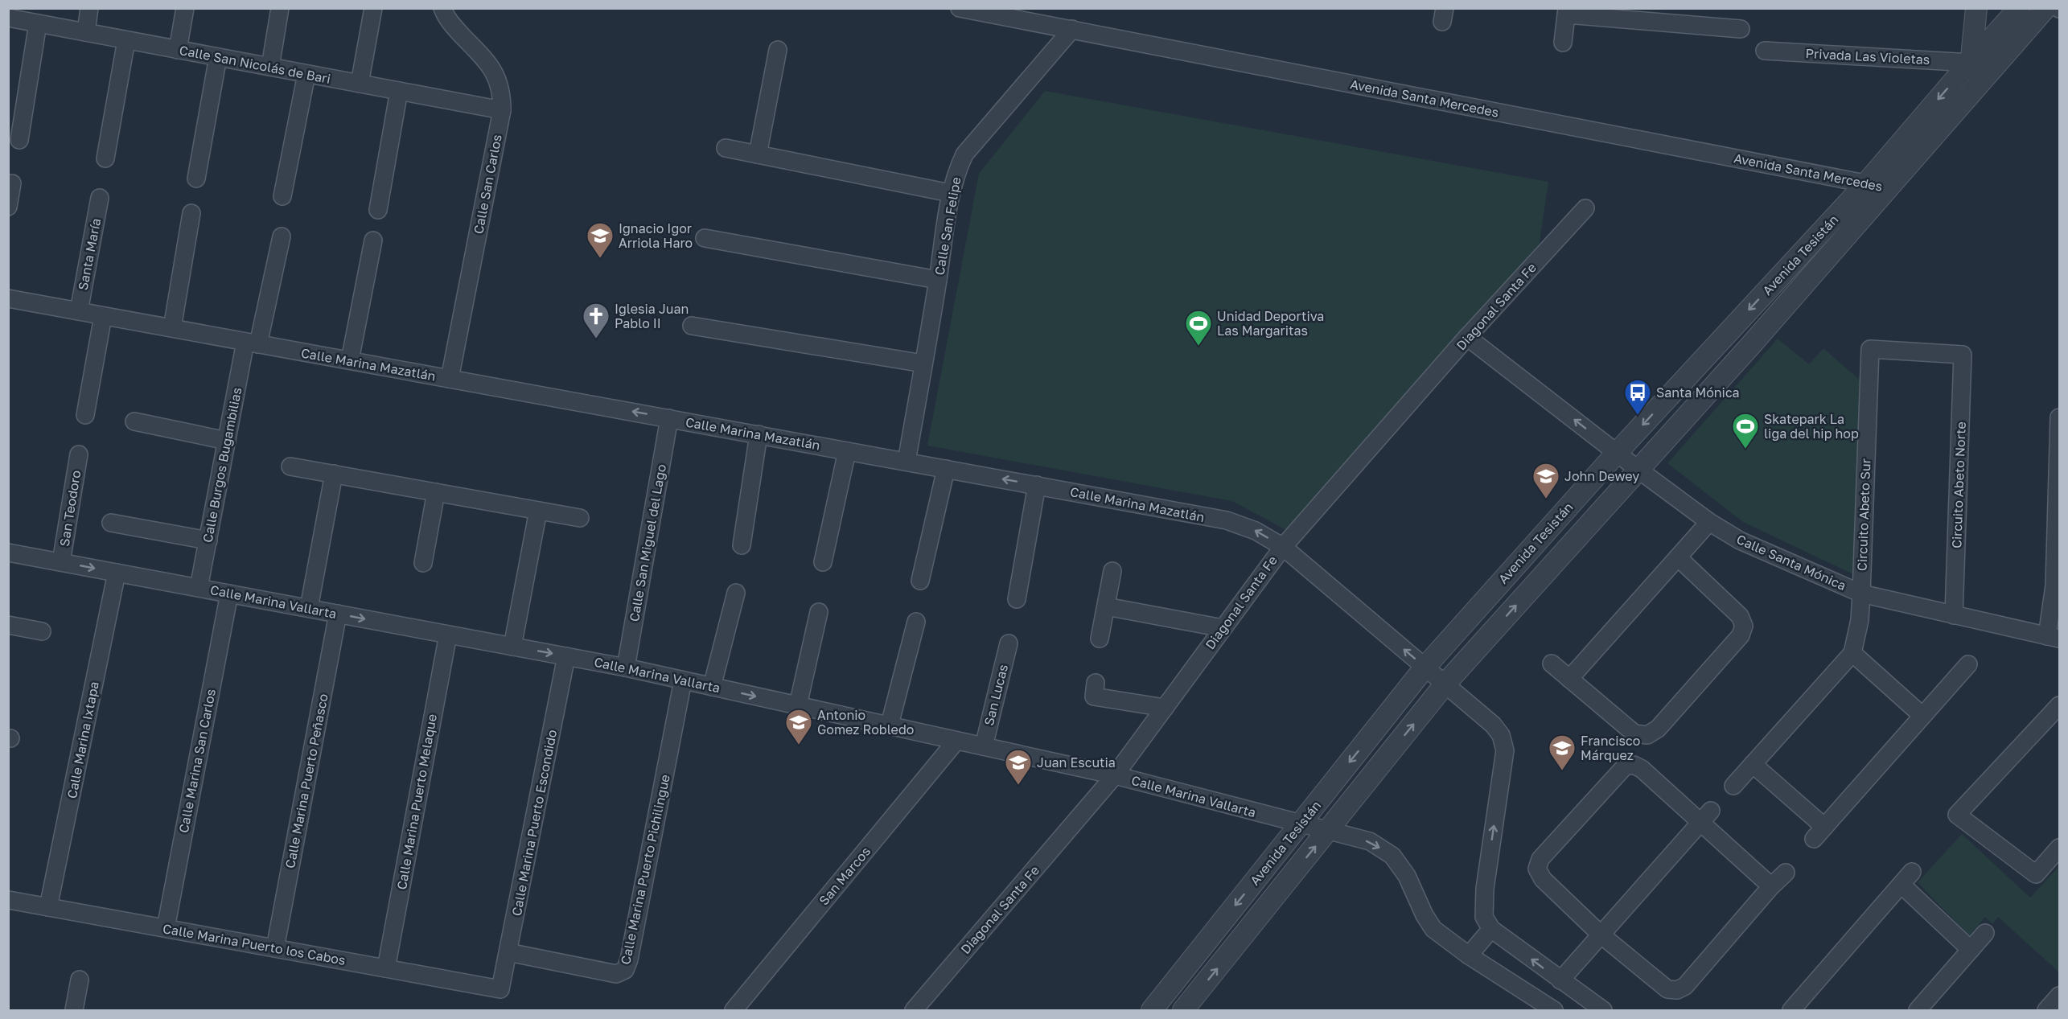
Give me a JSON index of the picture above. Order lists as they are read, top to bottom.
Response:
{
  "streets": {
    "street": [
      "Privada Las Violetas",
      "Calle San Nicolás de Bari",
      "Avenida Santa Mercedes",
      "Calle San Carlos",
      "Calle San Felipe",
      "Santa María",
      "Avenida Tesistán",
      "Diagonal Santa Fe",
      "Calle Marina Mazatlán",
      "Calle Burgos Bugambilias",
      "Circuito Abeto Norte",
      "San Teodoro",
      "Circuito Abeto Sur",
      "Calle San Miguel del Lago",
      "Calle Santa Mónica",
      "Calle Marina Vallarta",
      "San Lucas",
      "Calle Marina Ixtapa",
      "Calle Marina San Carlos",
      "Calle Marina Puerto Peñasco",
      "Calle Marina Puerto Melaque",
      "Calle Marina Puerto Escondido",
      "Calle Marina Puerto Pichilingue",
      "San Marcos",
      "Calle Marina Puerto los Cabos"
    ]
  },
  "crossings": [
    ["Privada Las Violetas", "Avenida Tesistán"],
    ["Calle San Nicolás de Bari", "Calle San Carlos"],
    ["Avenida Santa Mercedes", "Calle San Felipe"],
    ["Avenida Santa Mercedes", "Avenida Tesistán"],
    ["Calle San Carlos", "Calle Marina Mazatlán"],
    ["Calle San Felipe", "Calle Marina Mazatlán"],
    ["Santa María", "Calle Marina Mazatlán"],
    ["Avenida Tesistán", "Calle Marina Mazatlán"],
    ["Avenida Tesistán", "Calle Santa Mónica"],
    ["Avenida Tesistán", "Calle Marina Vallarta"],
    ["Diagonal Santa Fe", "Calle Marina Mazatlán"],
    ["Diagonal Santa Fe", "Calle Santa Mónica"],
    ["Diagonal Santa Fe", "Calle Marina Vallarta"],
    ["Calle Marina Mazatlán", "Calle Burgos Bugambilias"],
    ["Calle Marina Mazatlán", "Calle San Miguel del Lago"],
    ["Calle Burgos Bugambilias", "Calle Marina Vallarta"],
    ["Circuito Abeto Norte", "Circuito Abeto Sur"],
    ["Circuito Abeto Norte", "Calle Santa Mónica"],
    ["San Teodoro", "Calle Marina Vallarta"],
    ["Circuito Abeto Sur", "Calle Santa Mónica"],
    ["Calle San Miguel del Lago", "Calle Marina Vallarta"],
    ["Calle Marina Vallarta", "San Lucas"],
    ["Calle Marina Vallarta", "Calle Marina Ixtapa"],
    ["Calle Marina Vallarta", "Calle Marina San Carlos"],
    ["Calle Marina Vallarta", "Calle Marina Puerto Peñasco"],
    ["Calle Marina Vallarta", "Calle Marina Puerto Melaque"],
    ["Calle Marina Vallarta", "Calle Marina Puerto Escondido"],
    ["Calle Marina Vallarta", "Calle Marina Puerto Pichilingue"],
    ["Calle Marina Vallarta", "San Marcos"],
    ["Calle Marina Ixtapa", "Calle Marina Puerto los Cabos"],
    ["Calle Marina San Carlos", "Calle Marina Puerto los Cabos"],
    ["Calle Marina Puerto Peñasco", "Calle Marina Puerto los Cabos"],
    ["Calle Marina Puerto Melaque", "Calle Marina Puerto los Cabos"],
    ["Calle Marina Puerto Escondido", "Calle Marina Puerto Pichilingue"],
    ["Calle Marina Puerto Escondido", "Calle Marina Puerto los Cabos"]
  ],
  "one_way": ["Calle Marina Mazatlán"],
  "places": {
    "school or university": [
      "Ignacio Igor Arriola Haro",
      "John Dewey",
      "Antonio Gomez Robledo",
      "Francisco Márquez",
      "Juan Escutia"
    ],
    "church": ["Iglesia Juan Pablo II"],
    "sports": ["Unidad Deportiva Las Margaritas", "Skatepark La liga del hip hop"],
    "bus stop": ["Santa Mónica"]
  }
}
